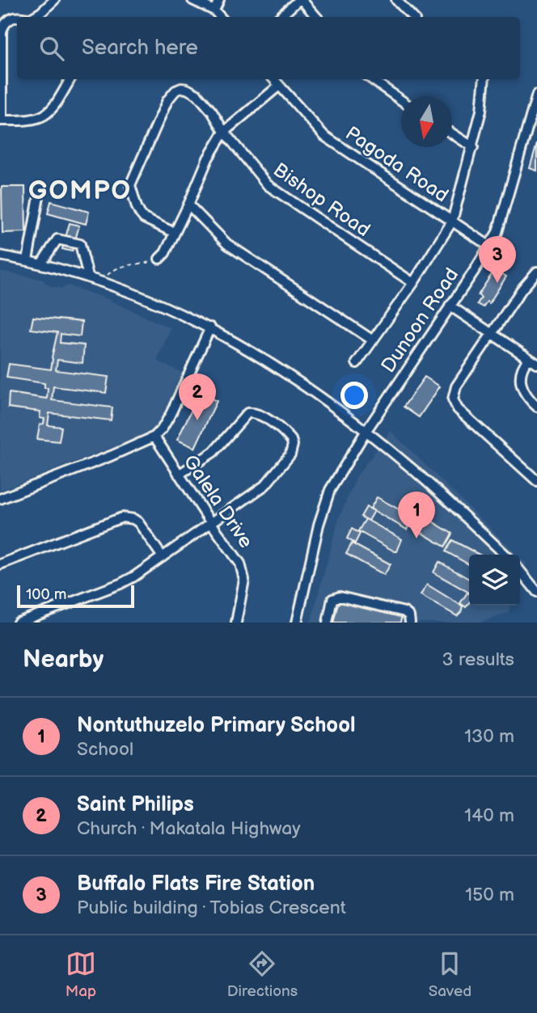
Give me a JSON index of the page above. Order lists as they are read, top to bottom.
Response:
{
  "streets": {
    "street": [
      "Pagoda Road",
      "Bishop Road",
      "Dunoon Road",
      "Galela Drive"
    ]
  },
  "crossings": [
    ["Pagoda Road", "Dunoon Road"]
  ],
  "districts": ["GOMPO"],
  "scale_bar": "100 m",
  "north": "bottom",
  "page": {
    "search": "Search here",
    "pins": ["3", "2", "1"],
    "scale": "100 m",
    "heading": ["Nearby", "3 results"],
    "list": [
      {
        "mark": "1",
        "name": "Nontuthuzelo Primary School",
        "note": "School",
        "value": "130 m"
      },
      {
        "mark": "2",
        "name": "Saint Philips",
        "note": "Church · Makatala Highway",
        "value": "140 m"
      },
      {
        "mark": "3",
        "name": "Buffalo Flats Fire Station",
        "note": "Public building · Tobias Crescent",
        "value": "150 m"
      }
    ],
    "nav": ["Map", "Directions", "Saved"]
  }
}
